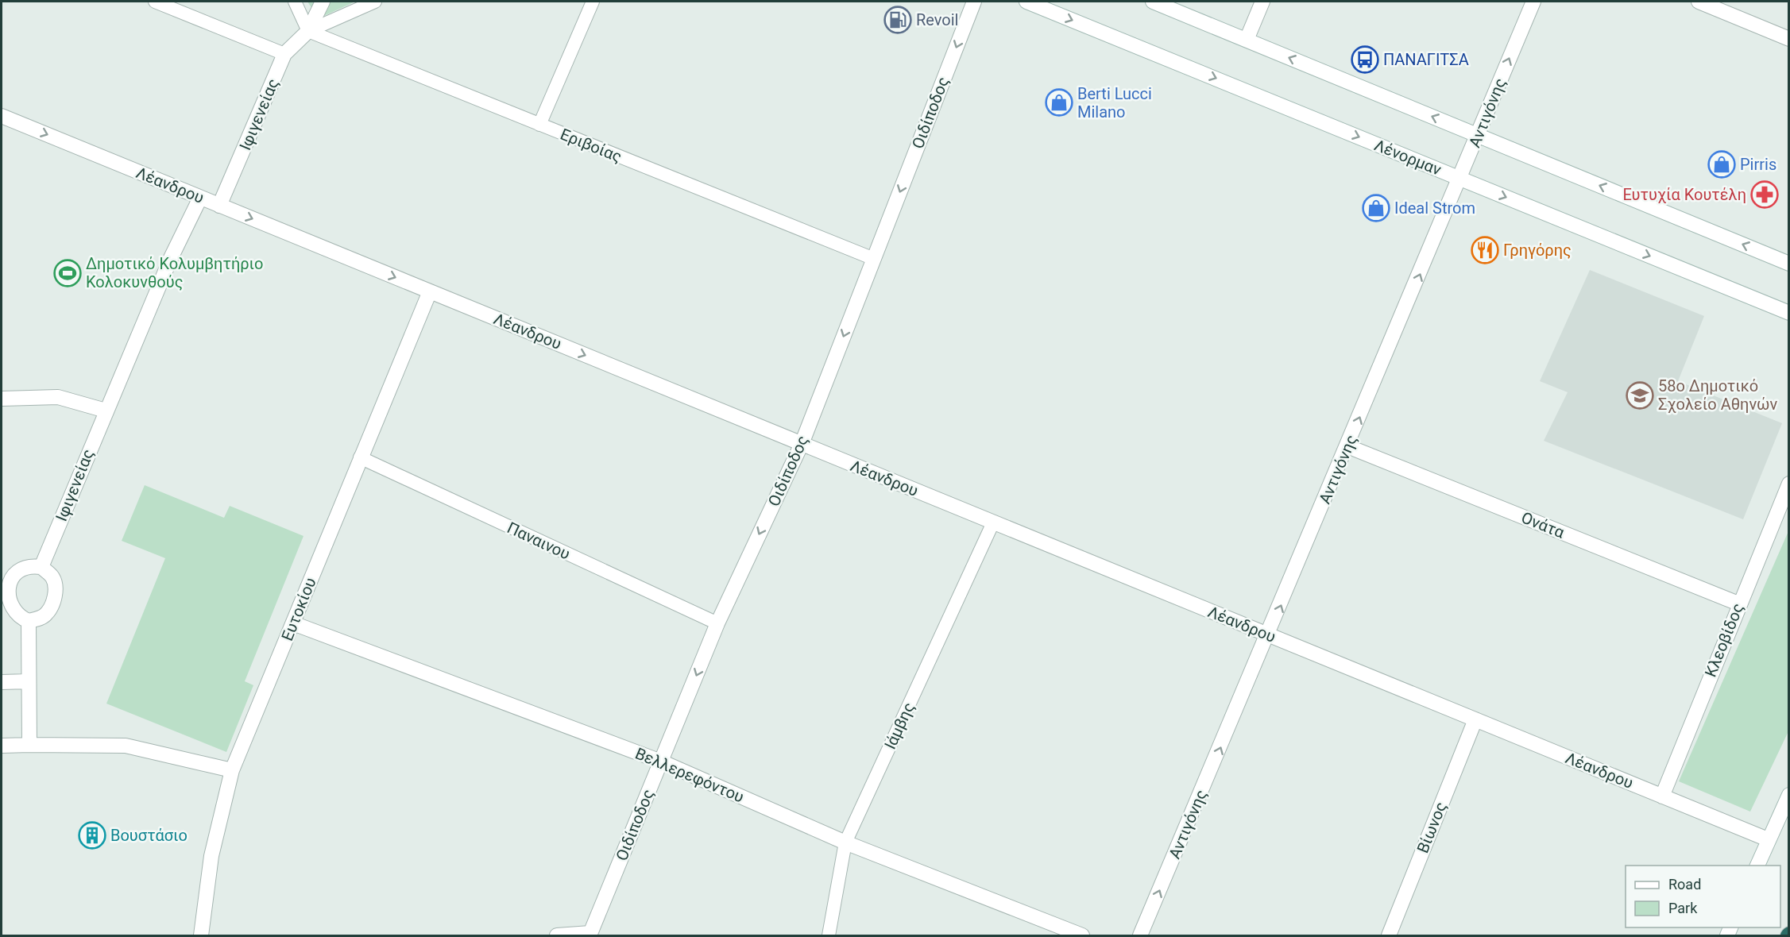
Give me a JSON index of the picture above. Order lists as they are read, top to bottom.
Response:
{
  "streets": {
    "street": [
      "Οιδίποδος",
      "Αντιγόνης",
      "Ιφιγενείας",
      "Λένορμαν",
      "Λέανδρου",
      "Ονάτα",
      "Ευτοκίου",
      "Κλεοβίδος",
      "Βελλερεφόντου",
      "Βίωνος"
    ],
    "lane": ["Εριβοίας", "Παναινου", "Ιάμβης"]
  },
  "crossings": [
    ["Οιδίποδος", "Εριβοίας"],
    ["Οιδίποδος", "Λέανδρου"],
    ["Οιδίποδος", "Παναινου"],
    ["Οιδίποδος", "Βελλερεφόντου"],
    ["Αντιγόνης", "Λένορμαν"],
    ["Αντιγόνης", "Λέανδρου"],
    ["Αντιγόνης", "Ονάτα"],
    ["Ιφιγενείας", "Εριβοίας"],
    ["Ιφιγενείας", "Λέανδρου"],
    ["Λέανδρου", "Ευτοκίου"],
    ["Λέανδρου", "Κλεοβίδος"],
    ["Λέανδρου", "Ιάμβης"],
    ["Λέανδρου", "Βίωνος"],
    ["Ονάτα", "Κλεοβίδος"],
    ["Παναινου", "Ευτοκίου"],
    ["Ευτοκίου", "Βελλερεφόντου"],
    ["Ιάμβης", "Βελλερεφόντου"]
  ],
  "one_way": ["Οιδίποδος", "Αντιγόνης", "Λέανδρου"],
  "places": {
    "fuel station": ["Revoil"],
    "bus stop": ["ΠΑΝΑΓΙΤΣΑ"],
    "shop": ["Berti Lucci Milano", "Pirris", "Ideal Strom"],
    "pharmacy": ["Ευτυχία Κουτέλη"],
    "restaurant": ["Γρηγόρης"],
    "sports": ["Δημοτικό Κολυμβητήριο Κολοκυνθούς"],
    "school or university": ["58ο Δημοτικό Σχολείο Αθηνών"],
    "building": ["Βουστάσιο"]
  },
  "legend": ["Road", "Park"]
}
